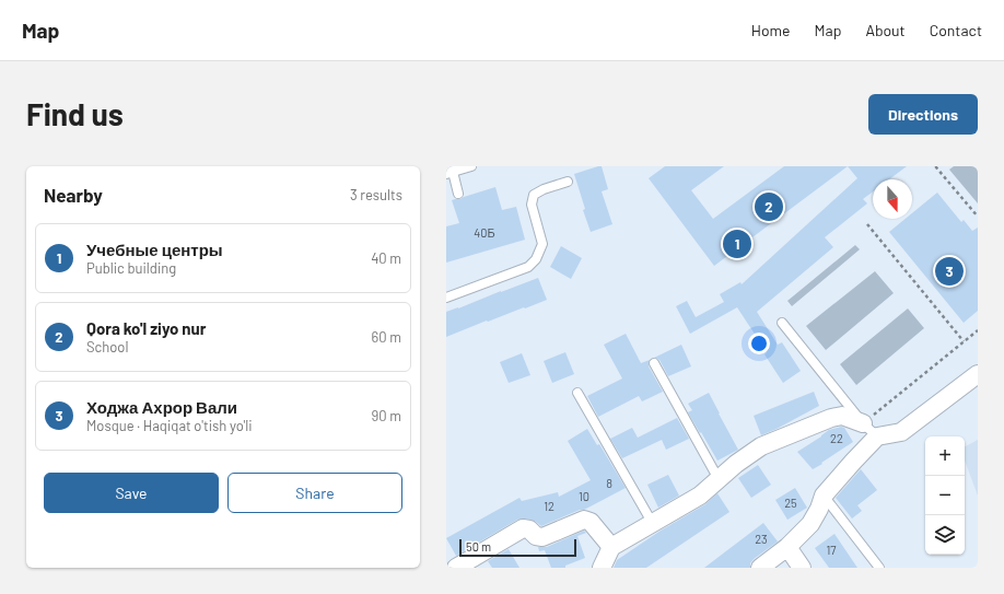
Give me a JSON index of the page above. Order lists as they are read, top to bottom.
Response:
{
  "house_numbers": [
    "40Б",
    "22",
    "8",
    "10",
    "25",
    "12",
    "23",
    "17"
  ],
  "scale_bar": "50 m",
  "north": "bottom",
  "page": {
    "header": "Map",
    "nav": [
      "Home",
      "Map",
      "About",
      "Contact"
    ],
    "buttons": [
      "Directions",
      ["Save", "Share"]
    ],
    "title": "Find us",
    "heading": ["Nearby", "3 results"],
    "pins": ["2", "1", "3"],
    "list": [
      {
        "mark": "1",
        "name": "Учебные центры",
        "note": "Public building",
        "value": "40 m"
      },
      {
        "mark": "2",
        "name": "Qora ko'l ziyo nur",
        "note": "School",
        "value": "60 m"
      },
      {
        "mark": "3",
        "name": "Ходжа Ахрор Вали",
        "note": "Mosque · Haqiqat o'tish yo'li",
        "value": "90 m"
      }
    ],
    "map_buttons": ["+", "−"],
    "scale": "50 m"
  }
}
